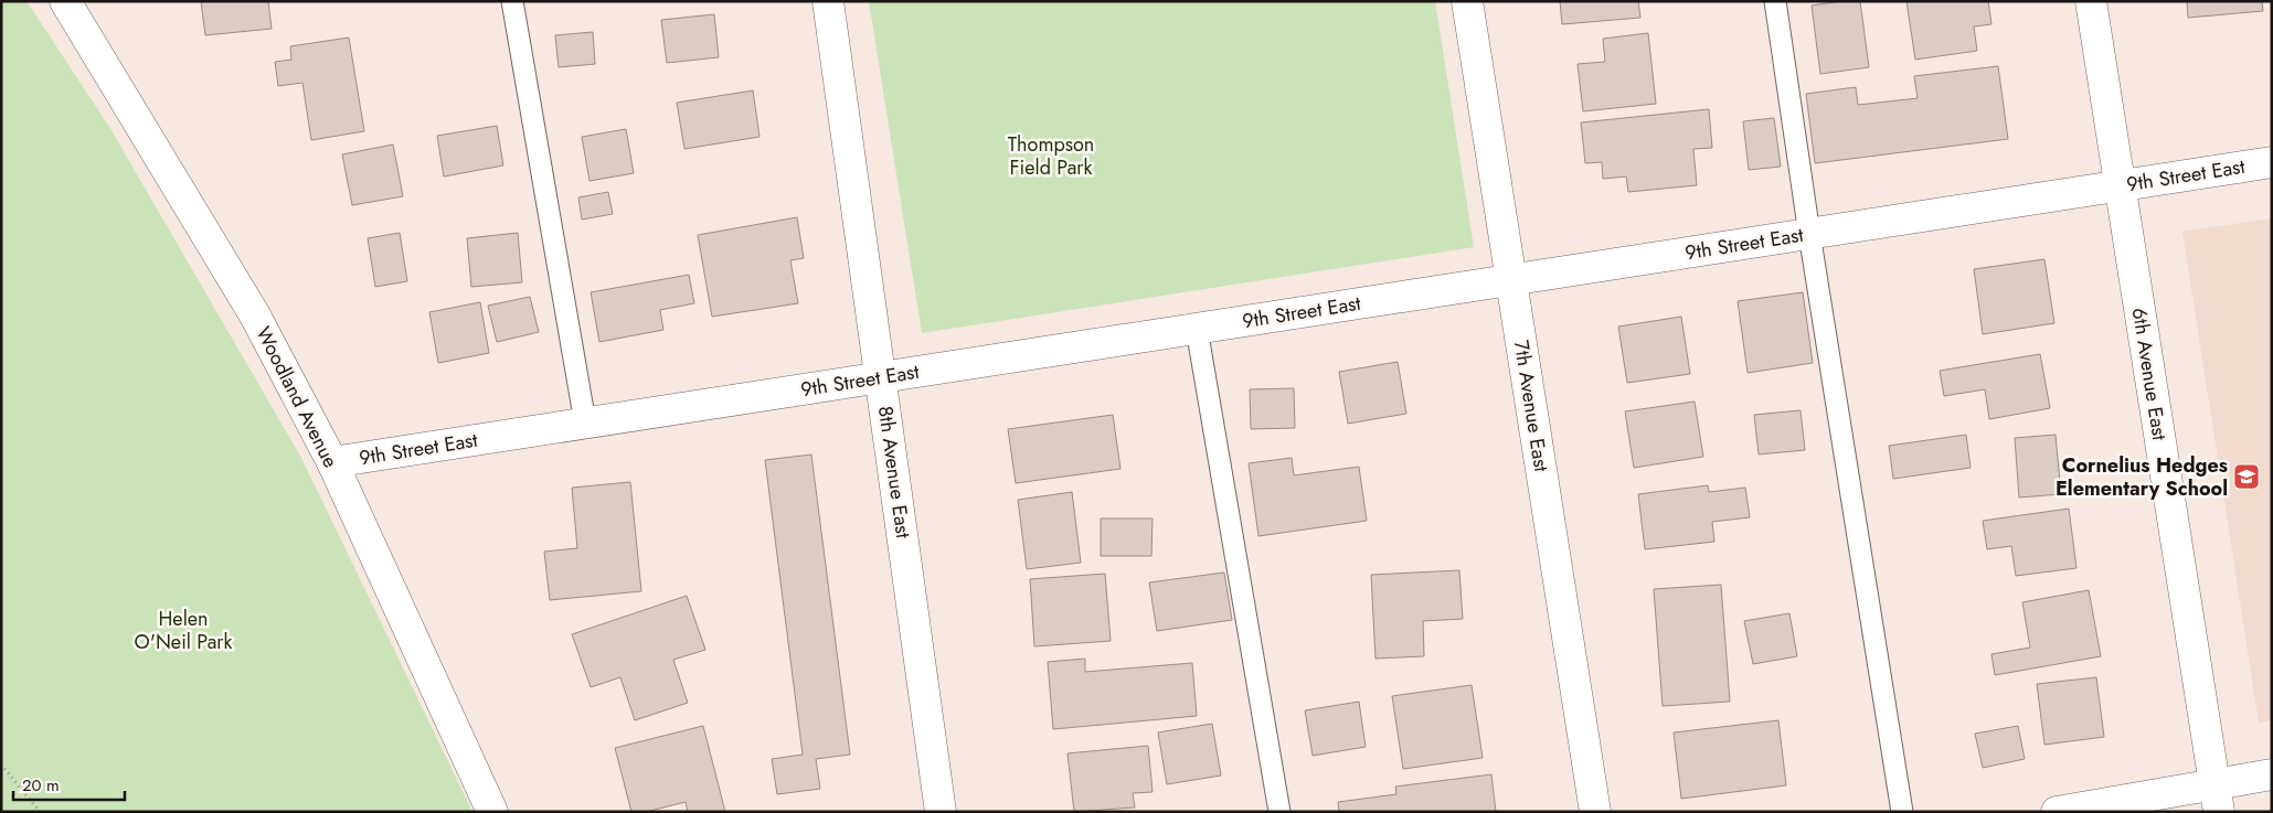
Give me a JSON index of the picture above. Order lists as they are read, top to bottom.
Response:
{
  "streets": {
    "street": [
      "9th Street East",
      "6th Avenue East",
      "Woodland Avenue",
      "7th Avenue East",
      "8th Avenue East"
    ]
  },
  "crossings": [
    ["9th Street East", "6th Avenue East"],
    ["9th Street East", "Woodland Avenue"],
    ["9th Street East", "7th Avenue East"],
    ["9th Street East", "8th Avenue East"]
  ],
  "parks": ["Thompson Field Park", "Helen O'Neil Park"],
  "places": {
    "school or university": ["Cornelius Hedges Elementary School"]
  },
  "scale_bar": "20 m"
}
